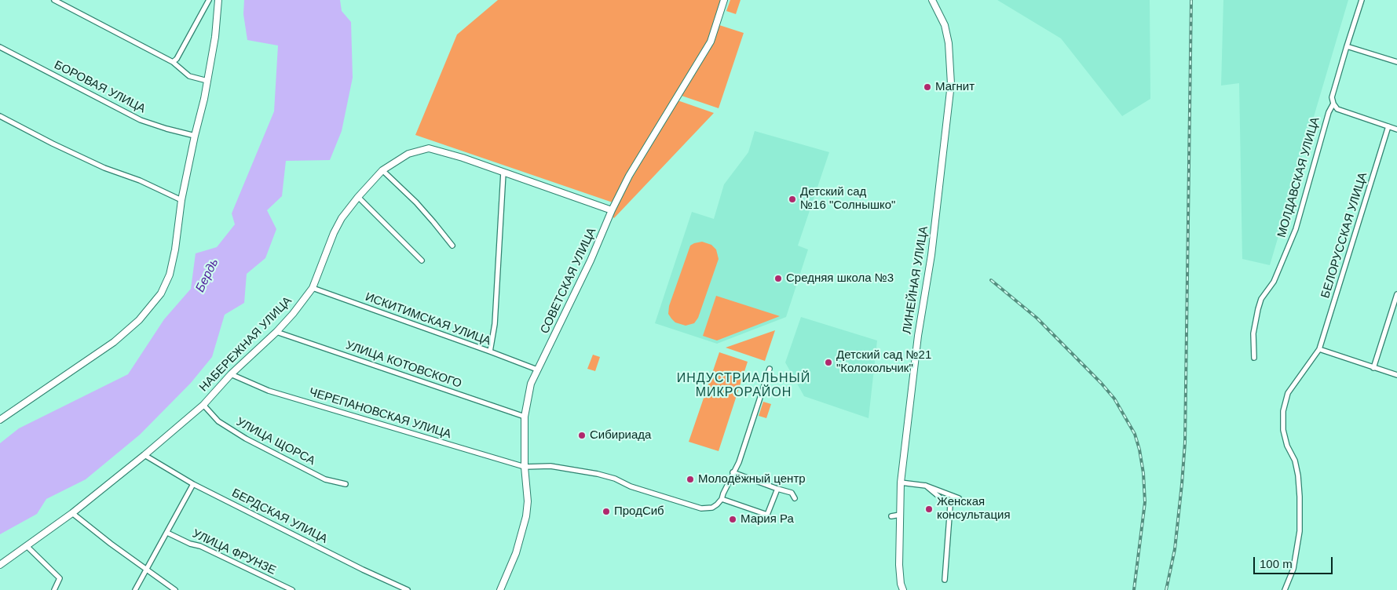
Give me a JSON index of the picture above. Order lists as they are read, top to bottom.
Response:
{
  "streets": {
    "street": [
      "БОРОВАЯ УЛИЦА",
      "МОЛДАВСКАЯ УЛИЦА",
      "БЕЛОРУССКАЯ УЛИЦА",
      "ЛИНЕЙНАЯ УЛИЦА",
      "СОВЕТСКАЯ УЛИЦА",
      "ИСКИТИМСКАЯ УЛИЦА",
      "НАБЕРЕЖНАЯ УЛИЦА",
      "УЛИЦА КОТОВСКОГО",
      "ЧЕРЕПАНОВСКАЯ УЛИЦА",
      "УЛИЦА ЩОРСА",
      "БЕРДСКАЯ УЛИЦА",
      "УЛИЦА ФРУНЗЕ"
    ]
  },
  "crossings": [
    ["СОВЕТСКАЯ УЛИЦА", "ИСКИТИМСКАЯ УЛИЦА"],
    ["СОВЕТСКАЯ УЛИЦА", "НАБЕРЕЖНАЯ УЛИЦА"],
    ["СОВЕТСКАЯ УЛИЦА", "УЛИЦА КОТОВСКОГО"],
    ["СОВЕТСКАЯ УЛИЦА", "ЧЕРЕПАНОВСКАЯ УЛИЦА"],
    ["ИСКИТИМСКАЯ УЛИЦА", "НАБЕРЕЖНАЯ УЛИЦА"],
    ["НАБЕРЕЖНАЯ УЛИЦА", "УЛИЦА КОТОВСКОГО"],
    ["НАБЕРЕЖНАЯ УЛИЦА", "ЧЕРЕПАНОВСКАЯ УЛИЦА"],
    ["НАБЕРЕЖНАЯ УЛИЦА", "УЛИЦА ЩОРСА"],
    ["НАБЕРЕЖНАЯ УЛИЦА", "БЕРДСКАЯ УЛИЦА"]
  ],
  "districts": ["ИНДУСТРИАЛЬНЫЙ МИКРОРАЙОН"],
  "water": ["Бердь"],
  "places": [
    "Магнит",
    "Детский сад №16 \"Солнышко\"",
    "Средняя школа №3",
    "Детский сад №21 \"Колокольчик\"",
    "Сибириада",
    "Молодёжный центр",
    "Женская консультация",
    "ПродСиб",
    "Мария Ра"
  ],
  "scale_bar": "100 m"
}
